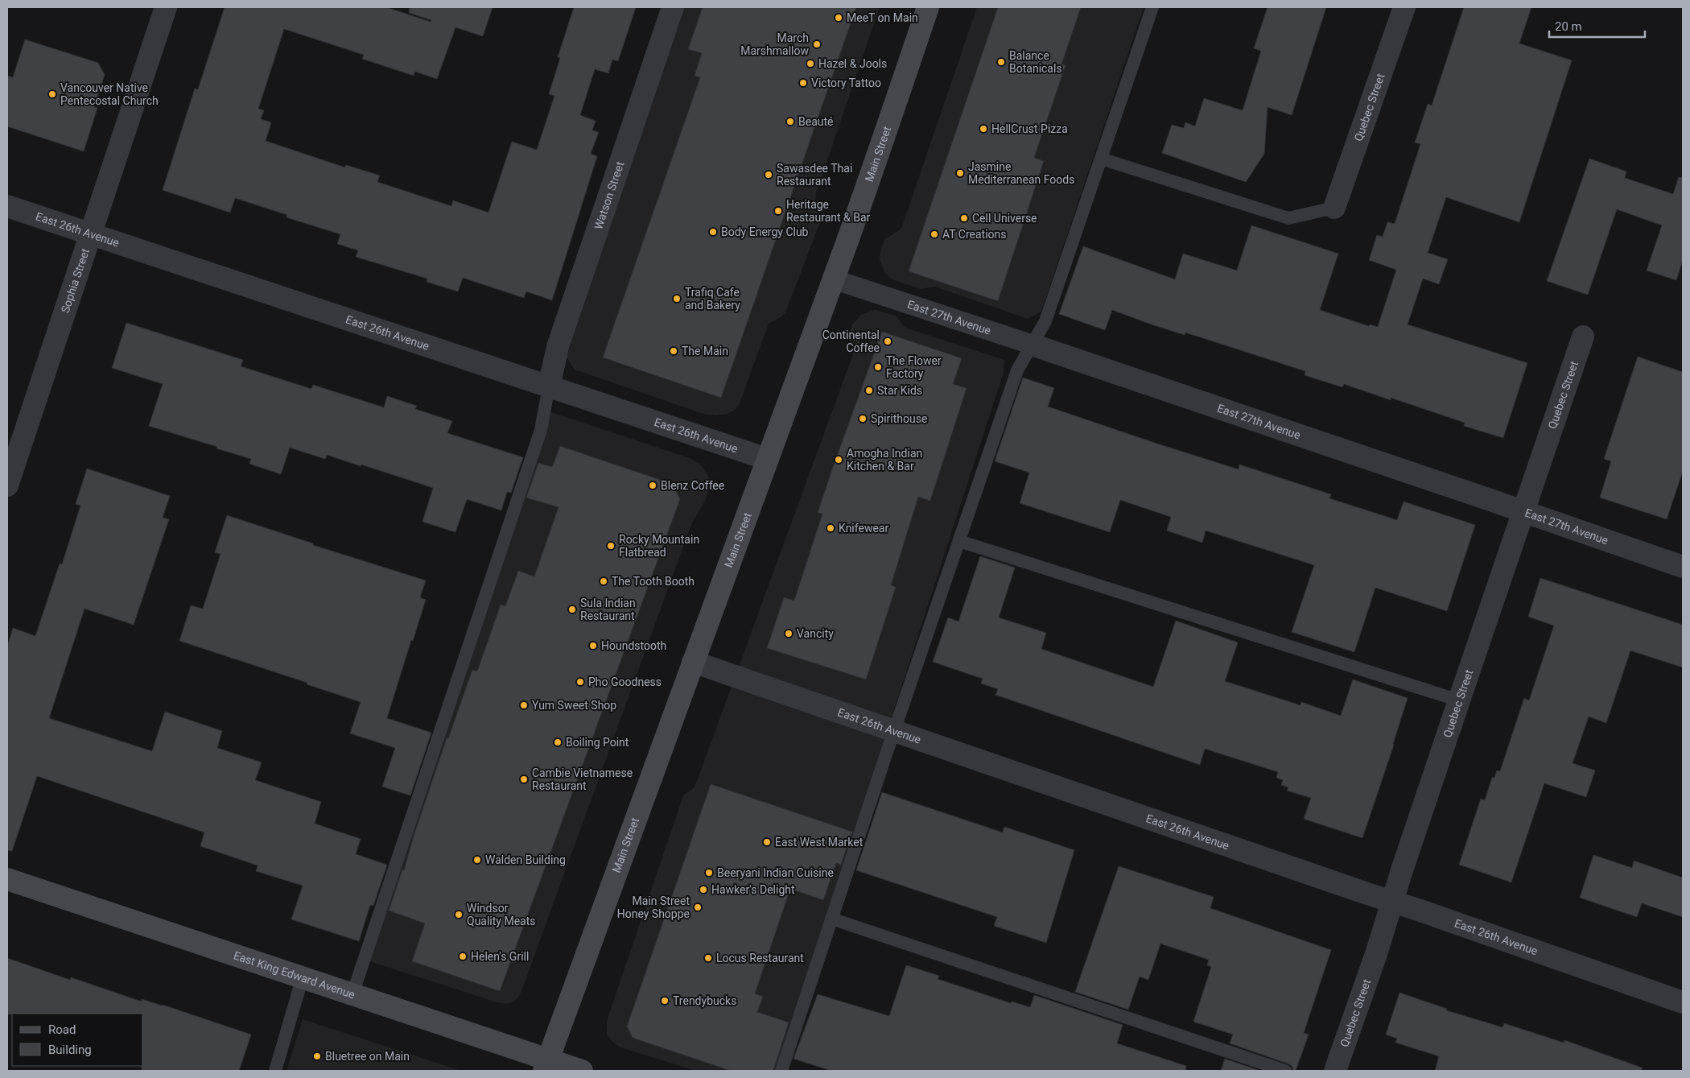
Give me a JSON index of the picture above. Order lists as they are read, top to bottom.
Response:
{
  "streets": {
    "main road": ["Main Street", "East King Edward Avenue"],
    "street": [
      "Quebec Street",
      "Watson Street",
      "East 26th Avenue",
      "Sophia Street",
      "East 27th Avenue"
    ]
  },
  "crossings": [
    ["Quebec Street", "East 26th Avenue"],
    ["Quebec Street", "East 27th Avenue"],
    ["Main Street", "East 26th Avenue"],
    ["Main Street", "East 27th Avenue"],
    ["Main Street", "East King Edward Avenue"],
    ["Watson Street", "East 26th Avenue"],
    ["East 26th Avenue", "Sophia Street"]
  ],
  "places": [
    "MeeT on Main",
    "March Marshmallow",
    "Balance Botanicals",
    "Hazel & Jools",
    "Victory Tattoo",
    "Vancouver Native Pentecostal Church",
    "Beauté",
    "HellCrust Pizza",
    "Jasmine Mediterranean Foods",
    "Sawasdee Thai Restaurant",
    "Heritage Restaurant & Bar",
    "Cell Universe",
    "Body Energy Club",
    "AT Creations",
    "Trafiq Cafe and Bakery",
    "Continental Coffee",
    "The Main",
    "The Flower Factory",
    "Star Kids",
    "Spirithouse",
    "Amogha Indian Kitchen & Bar",
    "Blenz Coffee",
    "Knifewear",
    "Rocky Mountain Flatbread",
    "The Tooth Booth",
    "Sula Indian Restaurant",
    "Vancity",
    "Houndstooth",
    "Pho Goodness",
    "Yum Sweet Shop",
    "Boiling Point",
    "Cambie Vietnamese Restaurant",
    "East West Market",
    "Walden Building",
    "Beeryani Indian Cuisine",
    "Hawker's Delight",
    "Main Street Honey Shoppe",
    "Windsor Quality Meats",
    "Helen's Grill",
    "Locus Restaurant",
    "Trendybucks",
    "Bluetree on Main"
  ],
  "legend": ["Road", "Building"],
  "scale_bar": "20 m"
}
